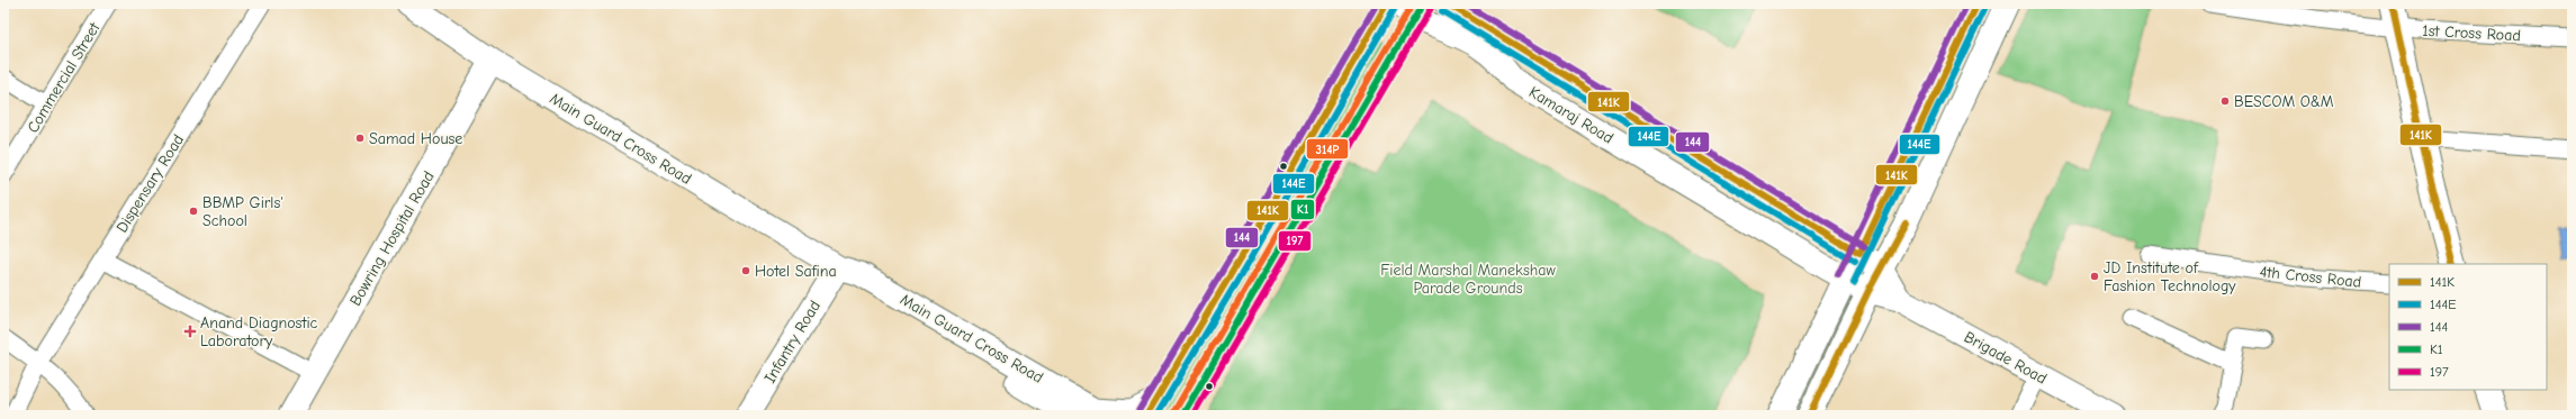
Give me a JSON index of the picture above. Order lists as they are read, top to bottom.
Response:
{
  "streets": {
    "main road": [
      "Kamaraj Road",
      "Main Guard Cross Road",
      "Bowring Hospital Road",
      "Infantry Road",
      "Brigade Road"
    ],
    "street": [
      "1st Cross Road",
      "Commercial Street",
      "Dispensary Road",
      "4th Cross Road"
    ]
  },
  "crossings": [
    ["Kamaraj Road", "Brigade Road"],
    ["Main Guard Cross Road", "Bowring Hospital Road"],
    ["Main Guard Cross Road", "Infantry Road"]
  ],
  "parks": ["Field Marshal Manekshaw Parade Grounds"],
  "places": {
    "other": [
      "BESCOM O&M",
      "Samad House",
      "BBMP Girls' School",
      "Hotel Safina",
      "JD Institute of Fashion Technology"
    ],
    "health": ["Anand Diagnostic Laboratory"]
  },
  "lines": [
    "transit line 141K",
    "transit line 144",
    "transit line K1",
    "transit line 314P",
    "transit line 144E",
    "transit line 197"
  ],
  "legend": [
    "141K",
    "144E",
    "144",
    "K1",
    "197"
  ]
}
